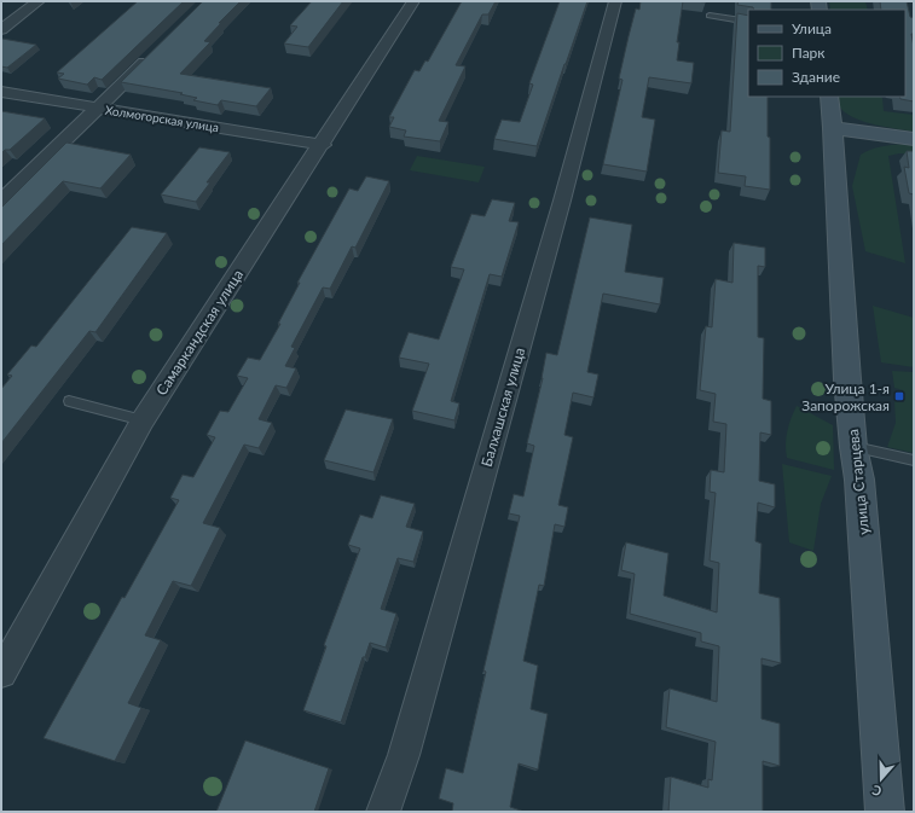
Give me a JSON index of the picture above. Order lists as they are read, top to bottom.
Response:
{
  "streets": {
    "main road": ["улица Старцева"],
    "street": ["Холмогорская улица", "Самаркандская улица", "Балхашская улица"]
  },
  "crossings": [
    ["Холмогорская улица", "Самаркандская улица"]
  ],
  "places": {
    "transit": ["Улица 1-я Запорожская"]
  },
  "legend": ["Улица", "Парк", "Здание"],
  "north": "bottom"
}
